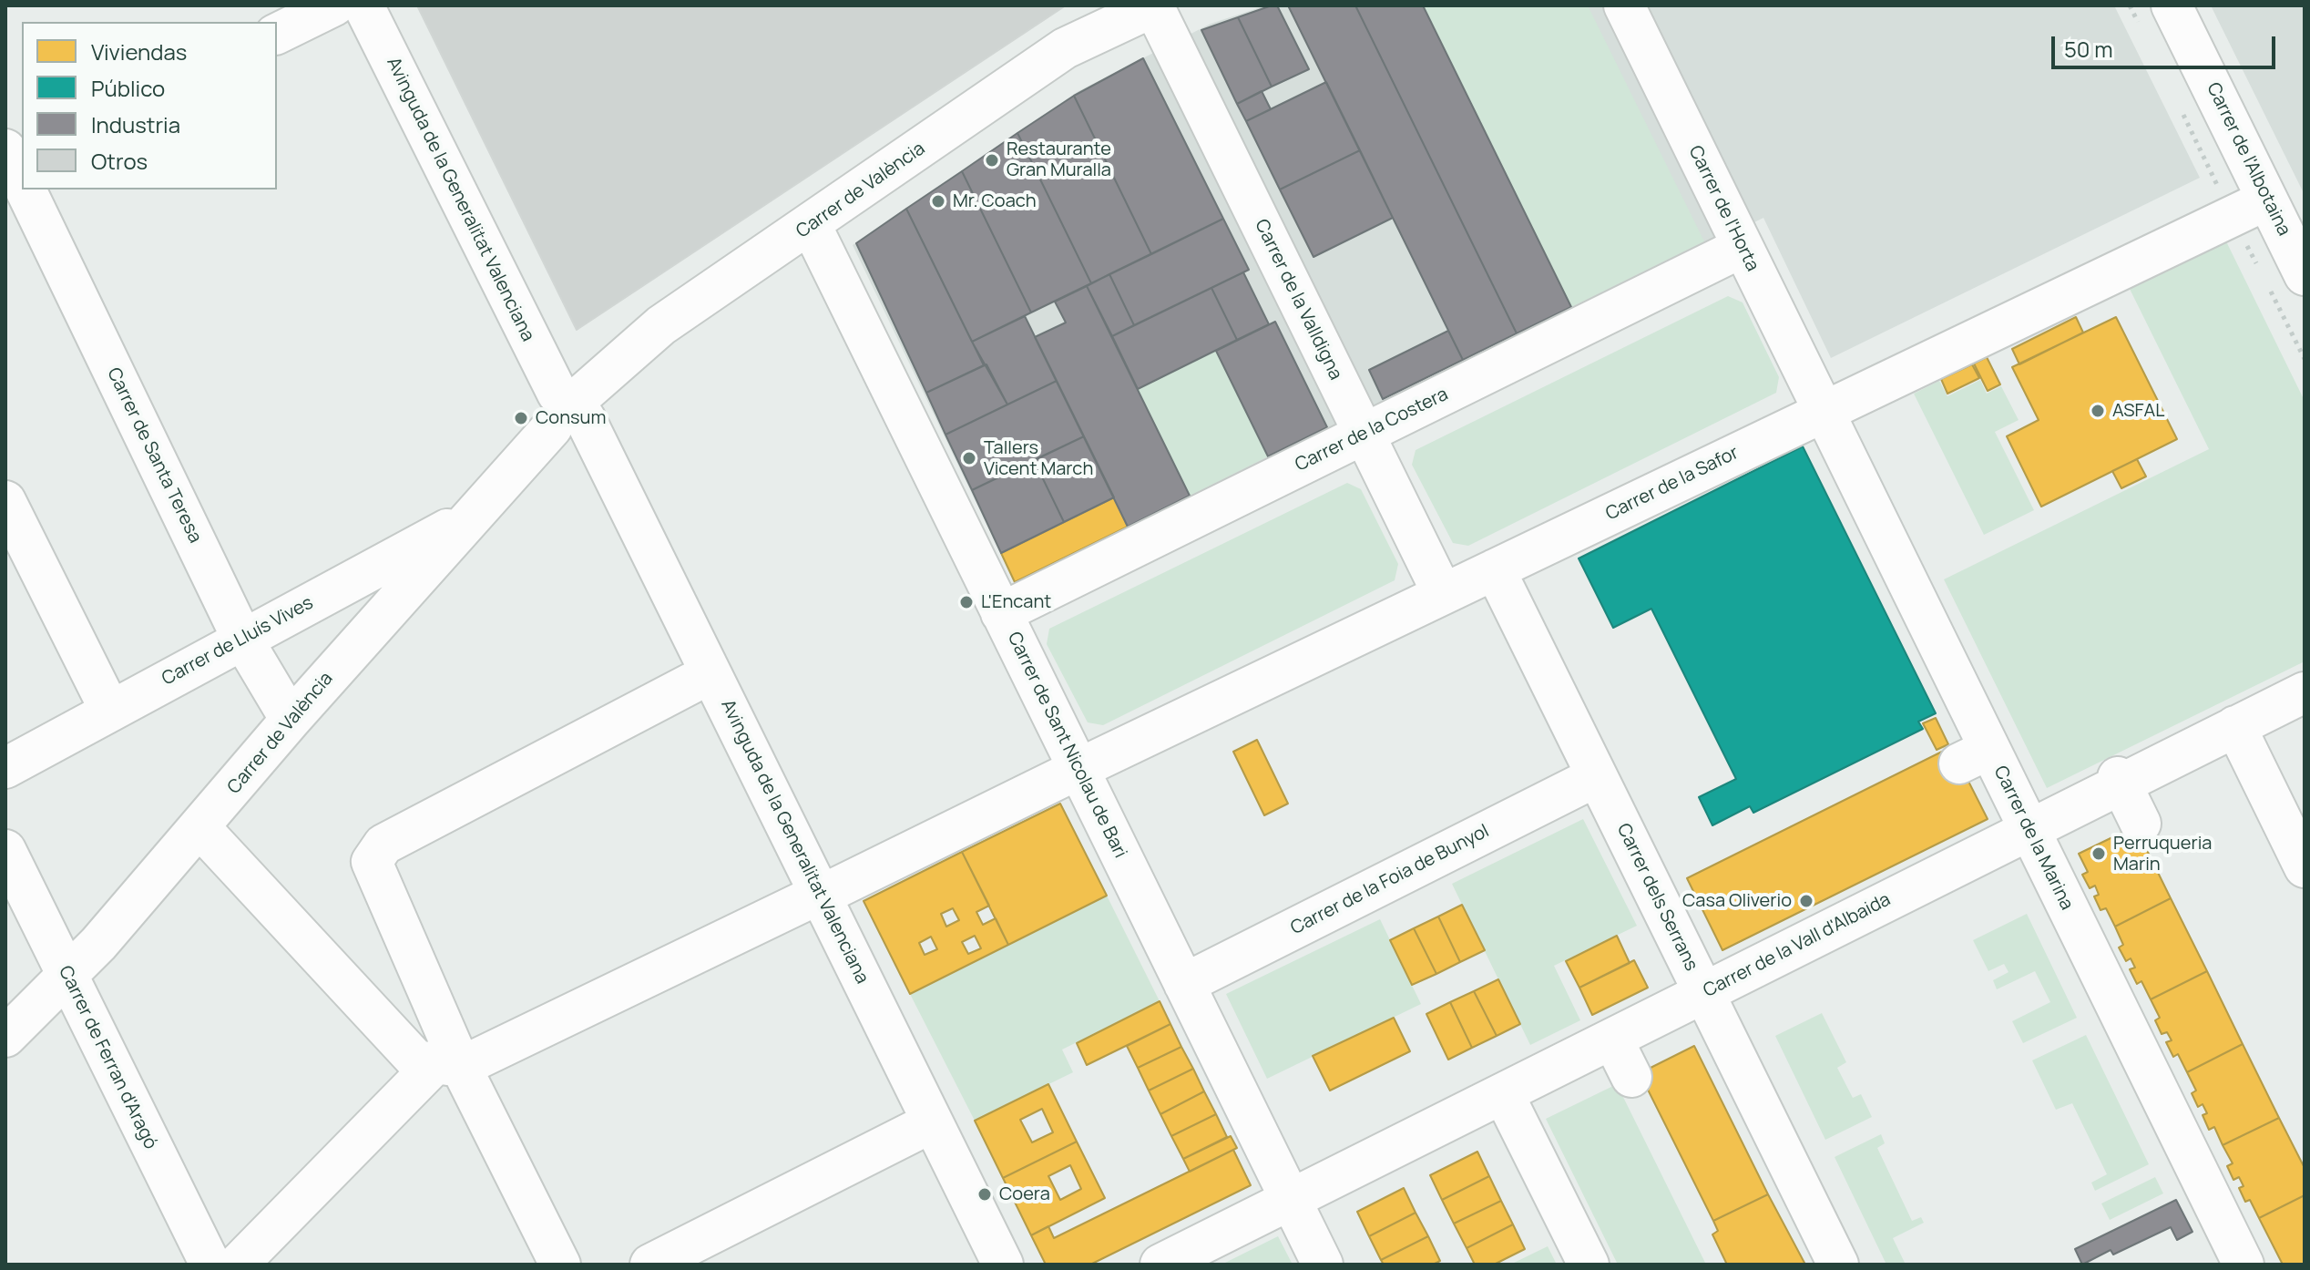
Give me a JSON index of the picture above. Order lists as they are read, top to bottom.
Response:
{
  "streets": {
    "street": [
      "Carrer de l'Albotaina",
      "Carrer de València",
      "Avinguda de la Generalitat Valenciana",
      "Carrer de l'Horta",
      "Carrer de la Valldigna",
      "Carrer de la Costera",
      "Carrer de Santa Teresa",
      "Carrer de la Safor",
      "Carrer de Lluís Vives",
      "Carrer de Sant Nicolau de Bari",
      "Carrer de la Marina",
      "Carrer de la Foia de Bunyol",
      "Carrer dels Serrans",
      "Carrer de la Vall d'Albaida",
      "Carrer de Ferran d'Aragó"
    ]
  },
  "crossings": [
    ["Carrer de l'Albotaina", "Carrer de la Safor"],
    ["Carrer de València", "Avinguda de la Generalitat Valenciana"],
    ["Carrer de València", "Carrer de la Valldigna"],
    ["Carrer de València", "Carrer de Santa Teresa"],
    ["Carrer de València", "Carrer de Lluís Vives"],
    ["Carrer de València", "Carrer de Sant Nicolau de Bari"],
    ["Carrer de València", "Carrer de Ferran d'Aragó"],
    ["Avinguda de la Generalitat Valenciana", "Carrer de la Safor"],
    ["Carrer de l'Horta", "Carrer de la Costera"],
    ["Carrer de l'Horta", "Carrer de la Safor"],
    ["Carrer de l'Horta", "Carrer de la Marina"],
    ["Carrer de la Valldigna", "Carrer de la Costera"],
    ["Carrer de la Valldigna", "Carrer de la Safor"],
    ["Carrer de la Costera", "Carrer de Sant Nicolau de Bari"],
    ["Carrer de Santa Teresa", "Carrer de Lluís Vives"],
    ["Carrer de la Safor", "Carrer de Sant Nicolau de Bari"],
    ["Carrer de la Safor", "Carrer de la Marina"],
    ["Carrer de la Safor", "Carrer dels Serrans"],
    ["Carrer de Sant Nicolau de Bari", "Carrer de la Foia de Bunyol"],
    ["Carrer de Sant Nicolau de Bari", "Carrer de la Vall d'Albaida"],
    ["Carrer de la Marina", "Carrer de la Vall d'Albaida"],
    ["Carrer de la Foia de Bunyol", "Carrer dels Serrans"],
    ["Carrer dels Serrans", "Carrer de la Vall d'Albaida"]
  ],
  "places": [
    "Restaurante Gran Muralla",
    "Mr. Coach",
    "ASFAL",
    "Consum",
    "Tallers Vicent March",
    "L'Encant",
    "Perruqueria Marin",
    "Casa Oliverio",
    "Coera"
  ],
  "legend": [
    "Viviendas",
    "Público",
    "Industria",
    "Otros"
  ],
  "scale_bar": "50 m"
}
